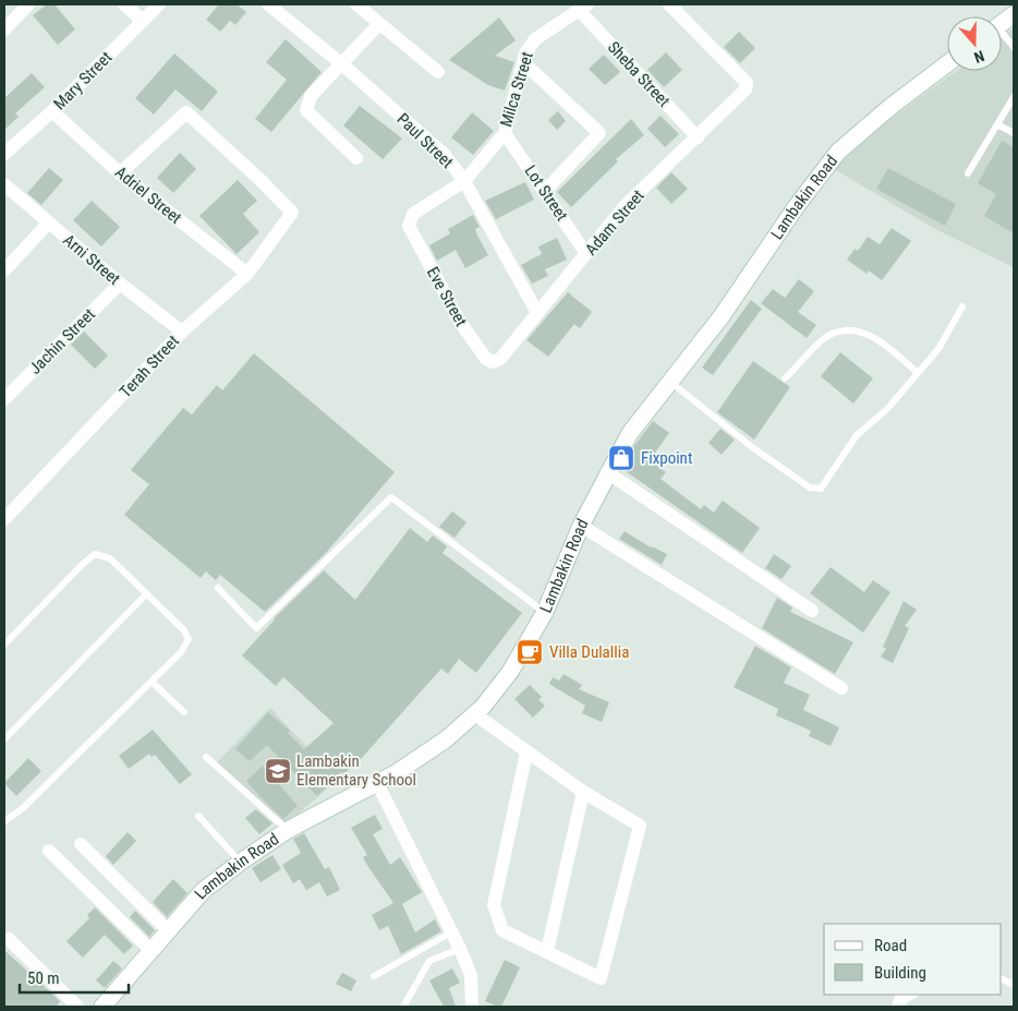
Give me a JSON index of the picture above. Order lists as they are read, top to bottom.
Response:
{
  "streets": {
    "main road": ["Lambakin Road"],
    "street": [
      "Sheba Street",
      "Mary Street",
      "Milca Street",
      "Paul Street",
      "Lot Street",
      "Adriel Street",
      "Adam Street",
      "Arni Street",
      "Eve Street",
      "Jachin Street",
      "Terah Street"
    ]
  },
  "crossings": [
    ["Sheba Street", "Milca Street"],
    ["Sheba Street", "Adam Street"],
    ["Mary Street", "Adriel Street"],
    ["Milca Street", "Paul Street"],
    ["Milca Street", "Lot Street"],
    ["Milca Street", "Eve Street"],
    ["Paul Street", "Adam Street"],
    ["Lot Street", "Adam Street"],
    ["Adriel Street", "Terah Street"],
    ["Adam Street", "Eve Street"],
    ["Arni Street", "Jachin Street"],
    ["Arni Street", "Terah Street"]
  ],
  "places": {
    "shop": ["Fixpoint"],
    "cafe": ["Villa Dulallia"],
    "school or university": ["Lambakin Elementary School"]
  },
  "legend": ["Road", "Building"],
  "scale_bar": "50 m",
  "north": "bottom"
}
